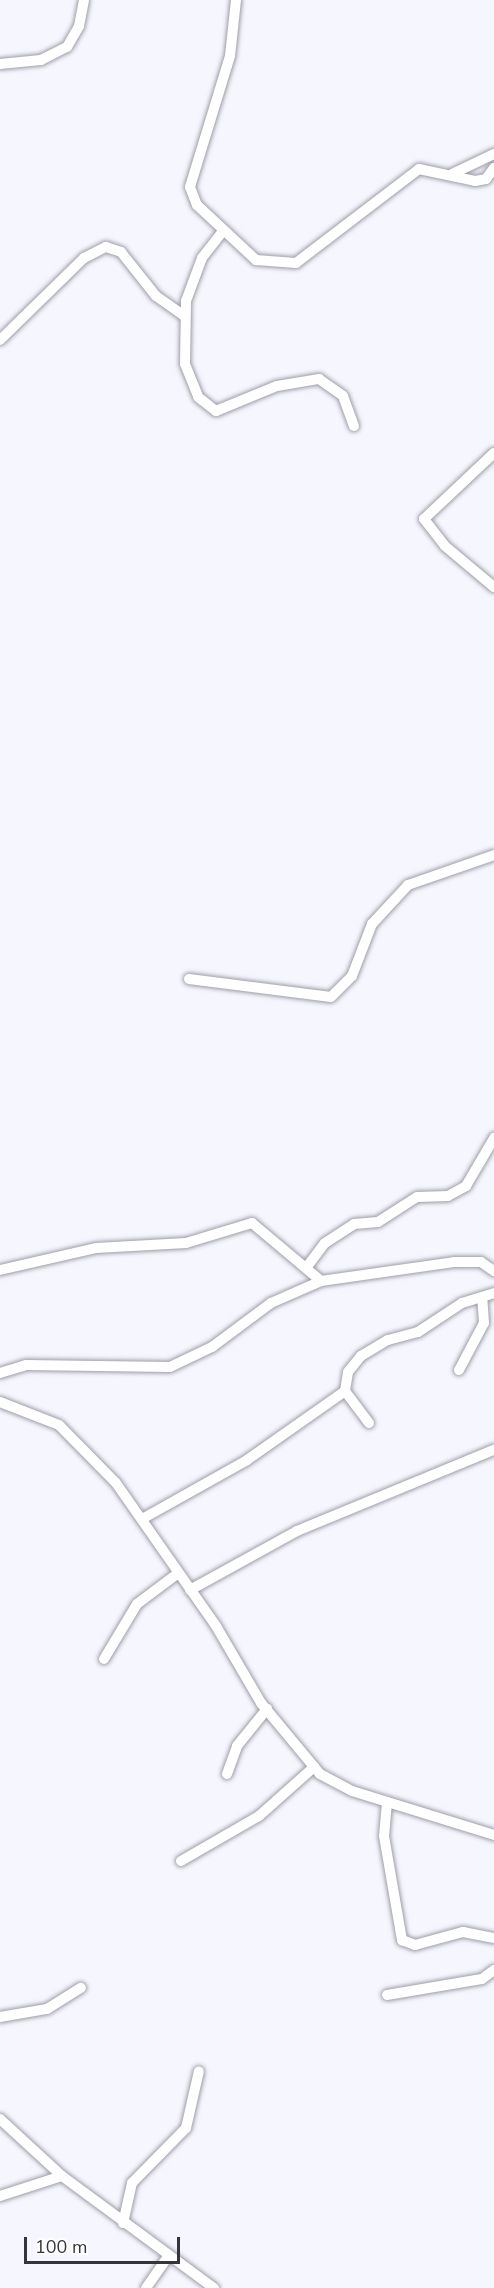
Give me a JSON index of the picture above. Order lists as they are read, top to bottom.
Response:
{
  "scale_bar": "100 m"
}
